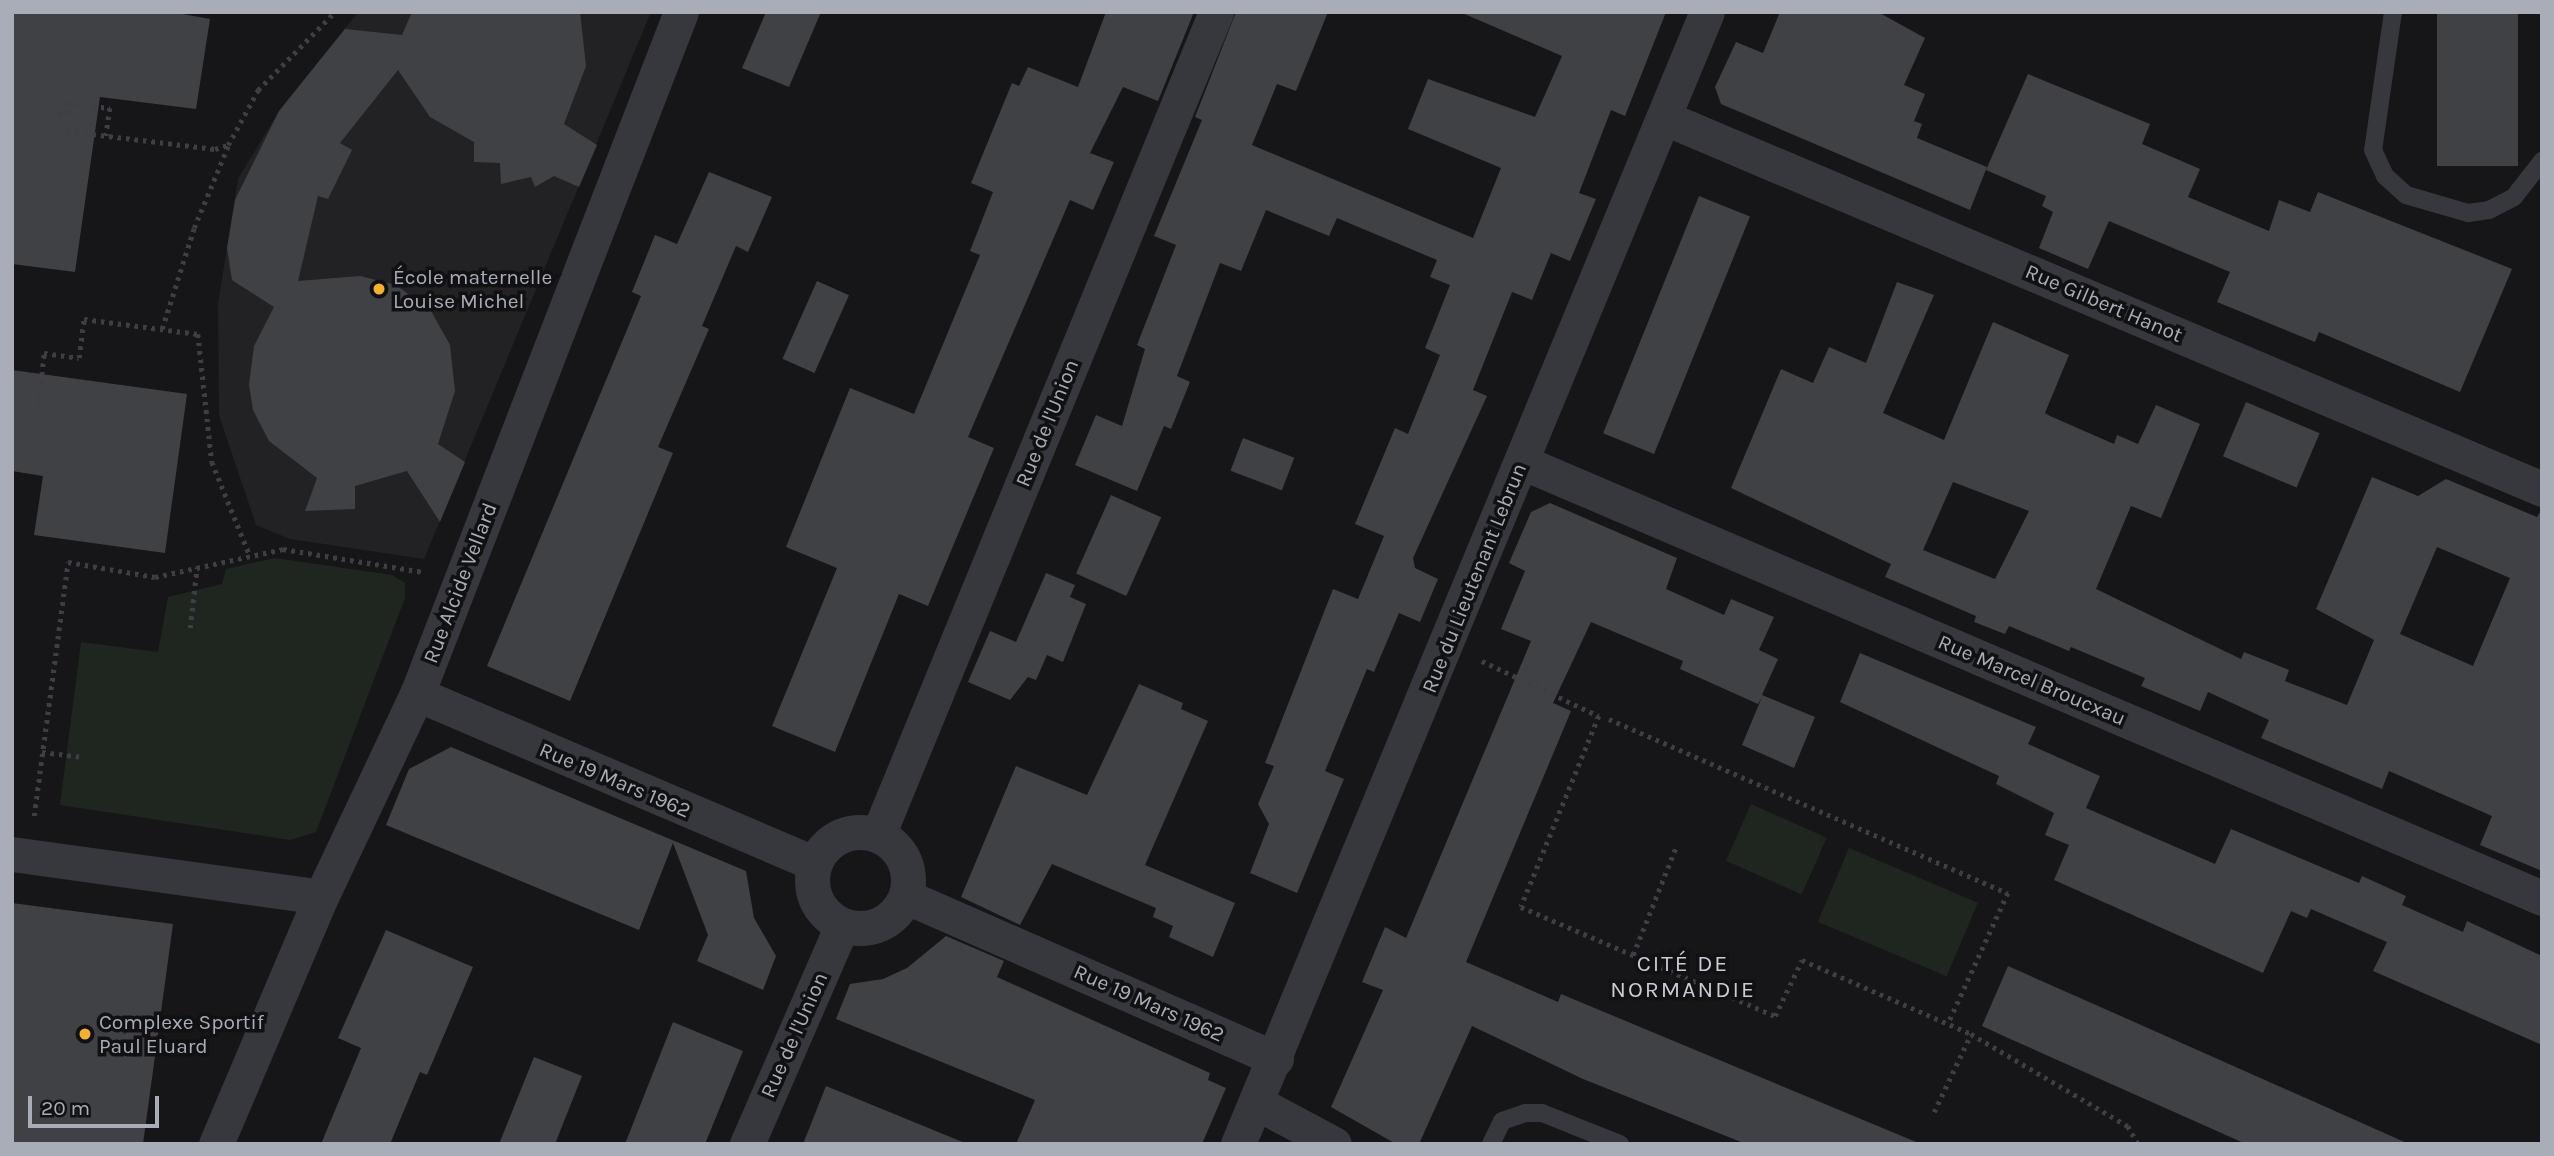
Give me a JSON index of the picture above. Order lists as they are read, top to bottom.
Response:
{
  "streets": {
    "street": [
      "Rue Gilbert Hanot",
      "Rue de l'Union",
      "Rue du Lieutenant Lebrun",
      "Rue Alcide Vellard",
      "Rue Marcel Broucxau",
      "Rue 19 Mars 1962"
    ]
  },
  "crossings": [
    ["Rue Gilbert Hanot", "Rue du Lieutenant Lebrun"],
    ["Rue de l'Union", "Rue 19 Mars 1962"],
    ["Rue du Lieutenant Lebrun", "Rue Marcel Broucxau"],
    ["Rue du Lieutenant Lebrun", "Rue 19 Mars 1962"],
    ["Rue Alcide Vellard", "Rue 19 Mars 1962"]
  ],
  "districts": ["CITÉ DE NORMANDIE"],
  "places": ["École maternelle Louise Michel", "Complexe Sportif Paul Eluard"],
  "scale_bar": "20 m"
}
